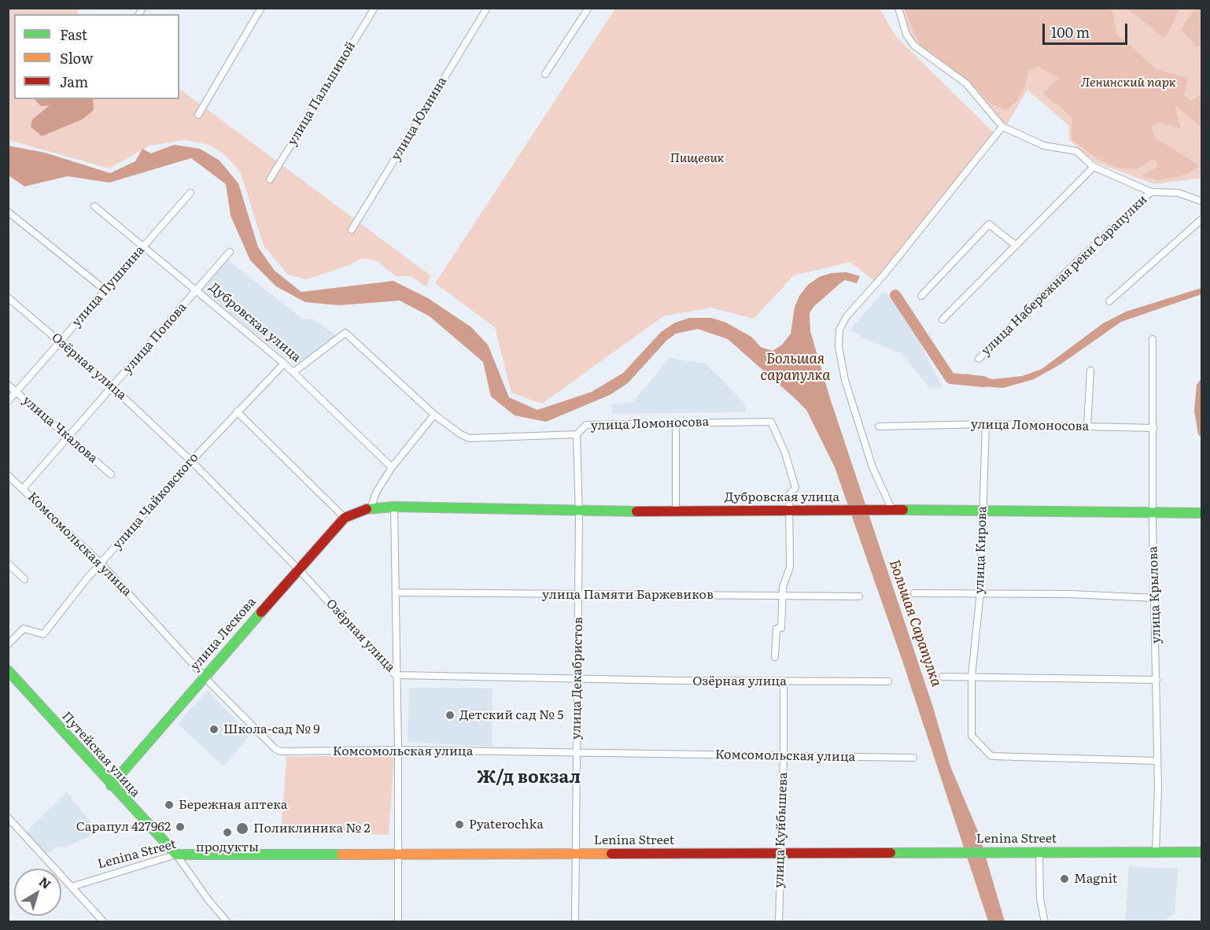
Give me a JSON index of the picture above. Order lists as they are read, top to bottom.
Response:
{
  "streets": {
    "main road": [
      "Дубровская улица",
      "улица Лескова",
      "Путейская улица",
      "Lenina Street"
    ],
    "street": [
      "улица Пальшиной",
      "улица Юхнина",
      "улица Набережная реки Сарапулки",
      "улица Пушкина",
      "улица Попова",
      "Озёрная улица",
      "улица Ломоносова",
      "улица Чкалова",
      "улица Чайковского",
      "Комсомольская улица",
      "улица Кирова",
      "улица Памяти Баржевиков",
      "улица Крылова",
      "улица Декабристов",
      "улица Куйбышева"
    ]
  },
  "crossings": [
    ["улица Пушкина", "Дубровская улица"],
    ["улица Пушкина", "Озёрная улица"],
    ["улица Пушкина", "улица Чкалова"],
    ["Дубровская улица", "улица Попова"],
    ["Дубровская улица", "улица Ломоносова"],
    ["Дубровская улица", "улица Чайковского"],
    ["Дубровская улица", "улица Кирова"],
    ["Дубровская улица", "улица Крылова"],
    ["Дубровская улица", "улица Лескова"],
    ["Дубровская улица", "улица Декабристов"],
    ["улица Попова", "Озёрная улица"],
    ["улица Попова", "улица Чкалова"],
    ["улица Попова", "Комсомольская улица"],
    ["Озёрная улица", "улица Чайковского"],
    ["Озёрная улица", "улица Лескова"],
    ["Озёрная улица", "улица Декабристов"],
    ["Озёрная улица", "улица Куйбышева"],
    ["улица Ломоносова", "улица Кирова"],
    ["улица Ломоносова", "улица Крылова"],
    ["улица Ломоносова", "улица Декабристов"],
    ["улица Чайковского", "Комсомольская улица"],
    ["Комсомольская улица", "улица Лескова"],
    ["Комсомольская улица", "улица Декабристов"],
    ["Комсомольская улица", "улица Куйбышева"],
    ["улица Памяти Баржевиков", "улица Декабристов"],
    ["улица Крылова", "Lenina Street"],
    ["улица Лескова", "Путейская улица"],
    ["улица Декабристов", "Lenina Street"],
    ["Путейская улица", "Lenina Street"],
    ["улица Куйбышева", "Lenina Street"]
  ],
  "districts": ["Ж/д вокзал"],
  "water": ["Большая сарапулка", "Большая Сарапулка"],
  "parks": ["Ленинский парк", "Пищевик"],
  "places": [
    "Детский сад № 5",
    "Школа-сад № 9",
    "Бережная аптека",
    "Pyaterochka",
    "Сарапул 427962",
    "Поликлиника № 2",
    "продукты",
    "Magnit"
  ],
  "legend": ["Fast", "Slow", "Jam"],
  "scale_bar": "100 m",
  "north": "top right"
}
